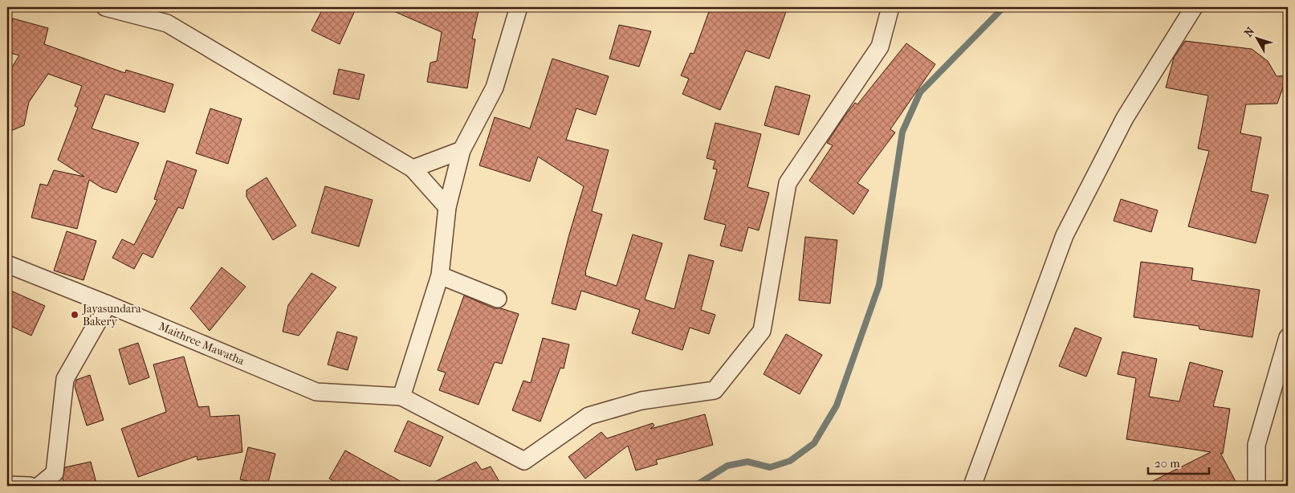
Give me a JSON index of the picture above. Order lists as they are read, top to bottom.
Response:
{
  "streets": {
    "street": ["Maithree Mawatha"]
  },
  "places": ["Jayasundara Bakery"],
  "scale_bar": "20 m",
  "north": "top left"
}
